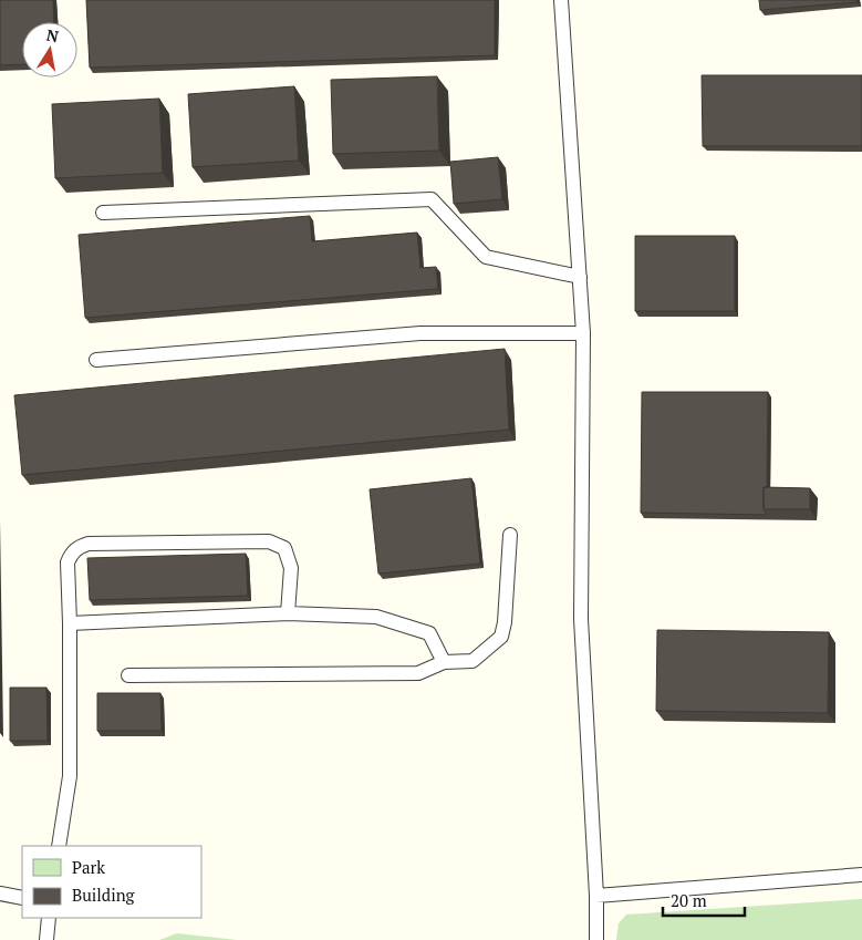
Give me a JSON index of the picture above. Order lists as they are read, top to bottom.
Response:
{
  "legend": ["Park", "Building"],
  "scale_bar": "20 m",
  "north": "top"
}
